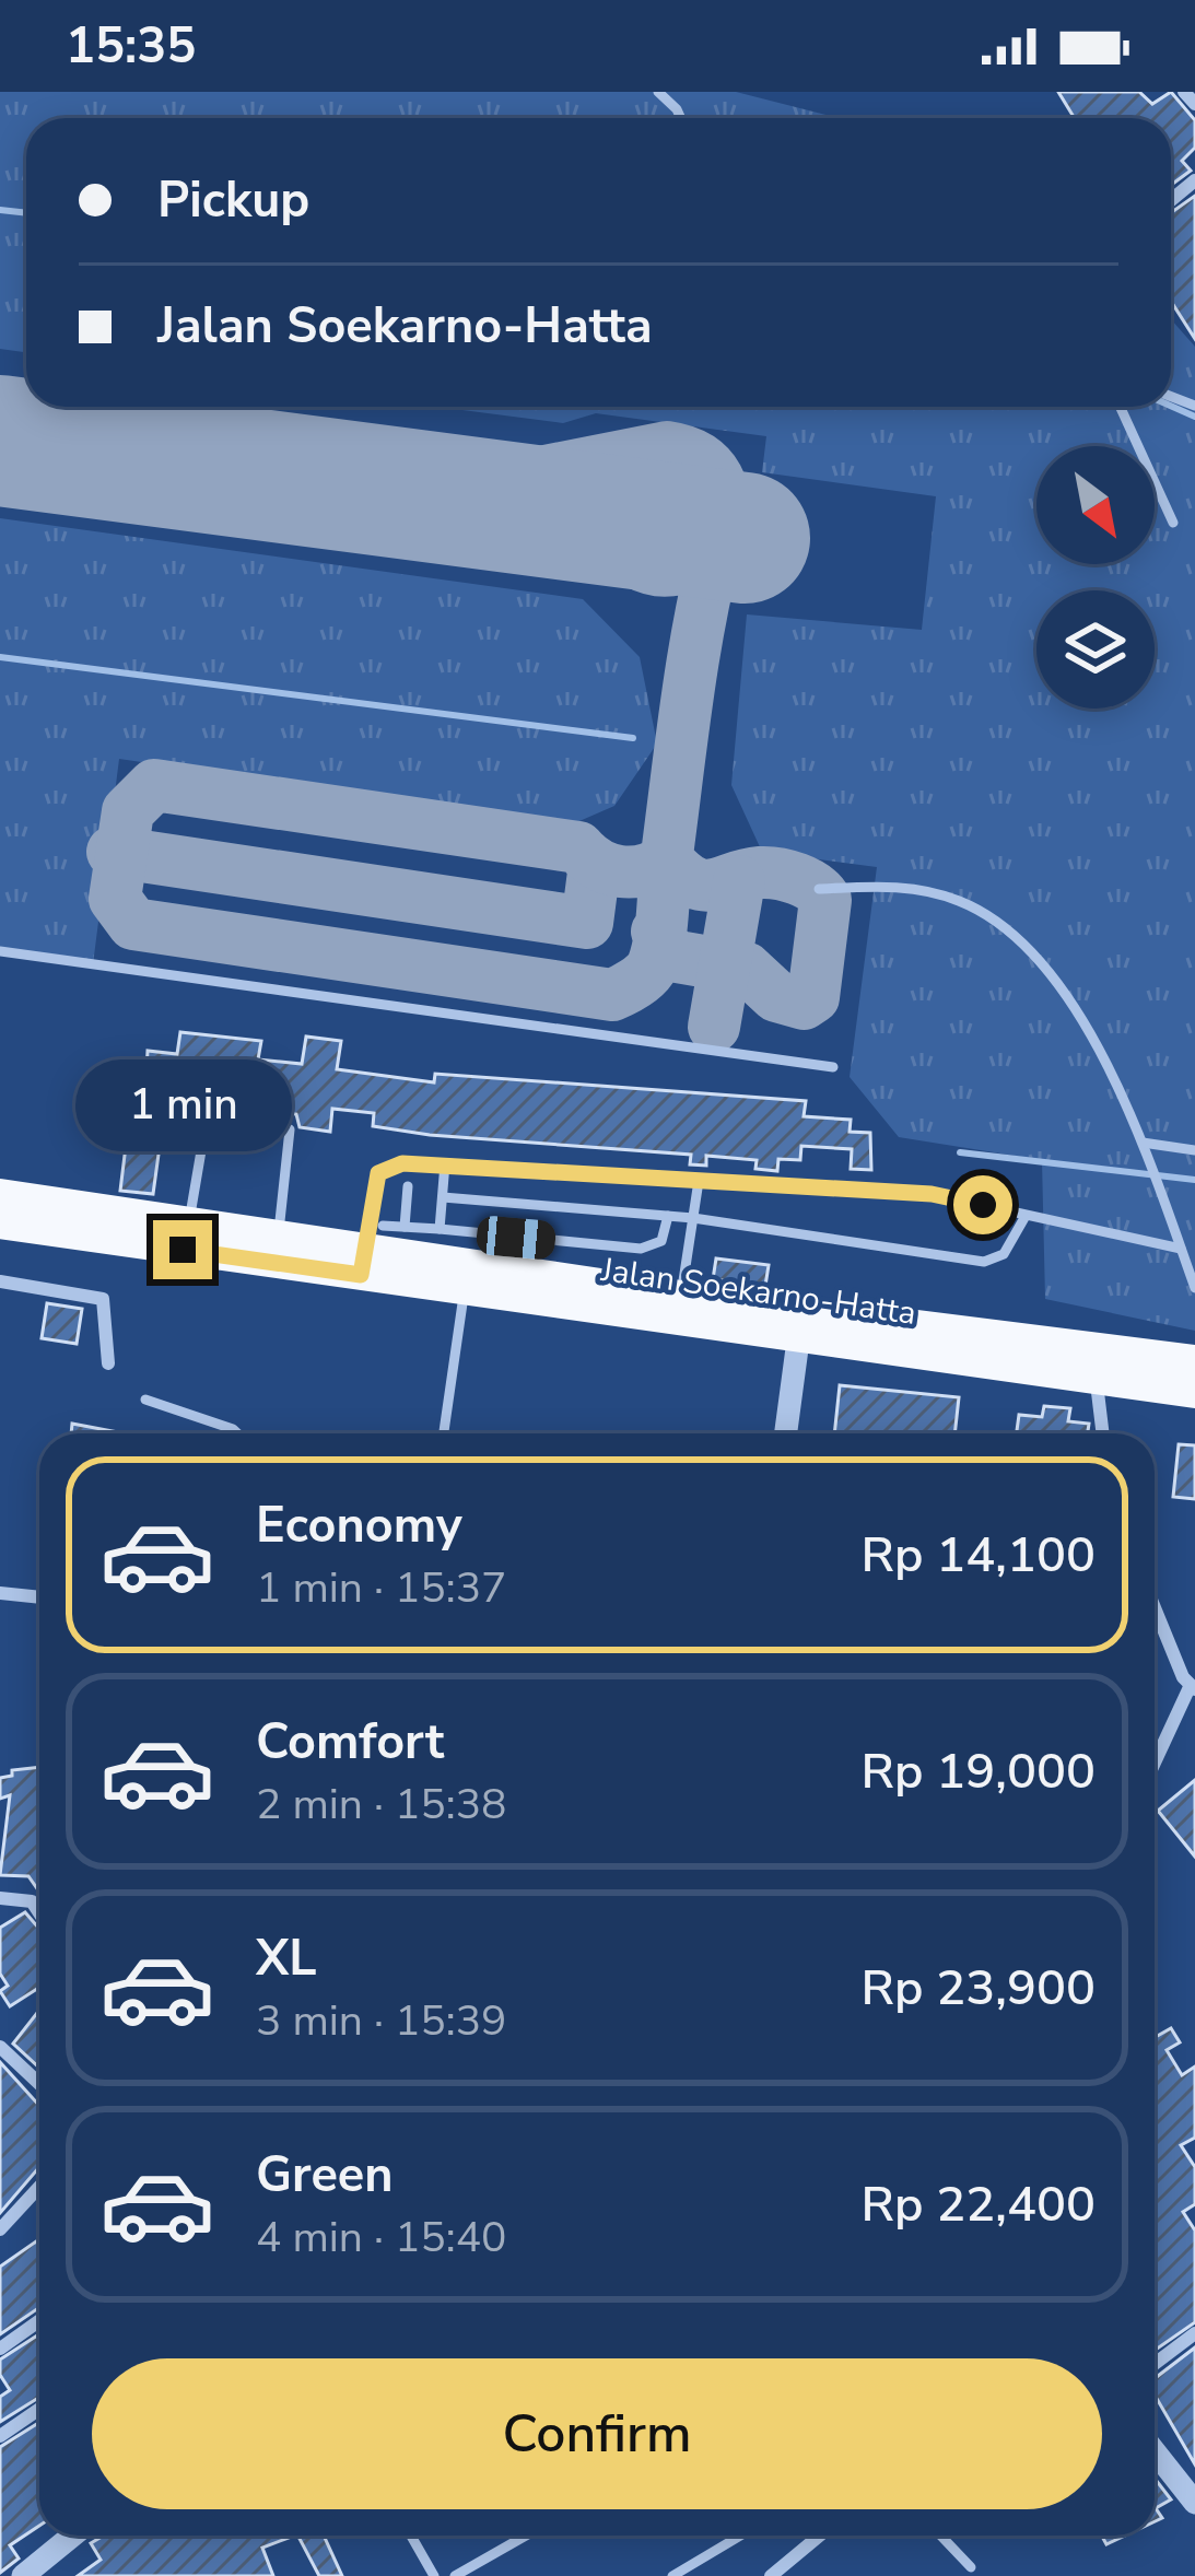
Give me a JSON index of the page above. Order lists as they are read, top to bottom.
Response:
{
  "streets": {
    "highway": ["Jalan Soekarno-Hatta"]
  },
  "north": "bottom right",
  "page": {
    "status": "15:35",
    "banner": ["Pickup", "Jalan Soekarno-Hatta"],
    "bubble": "1 min",
    "list": [
      {
        "name": "Economy",
        "note": "1 min · 15:37",
        "value": "Rp 14,100"
      },
      {
        "name": "Comfort",
        "note": "2 min · 15:38",
        "value": "Rp 19,000"
      },
      {
        "name": "XL",
        "note": "3 min · 15:39",
        "value": "Rp 23,900"
      },
      {
        "name": "Green",
        "note": "4 min · 15:40",
        "value": "Rp 22,400"
      }
    ],
    "buttons": "Confirm"
  }
}
